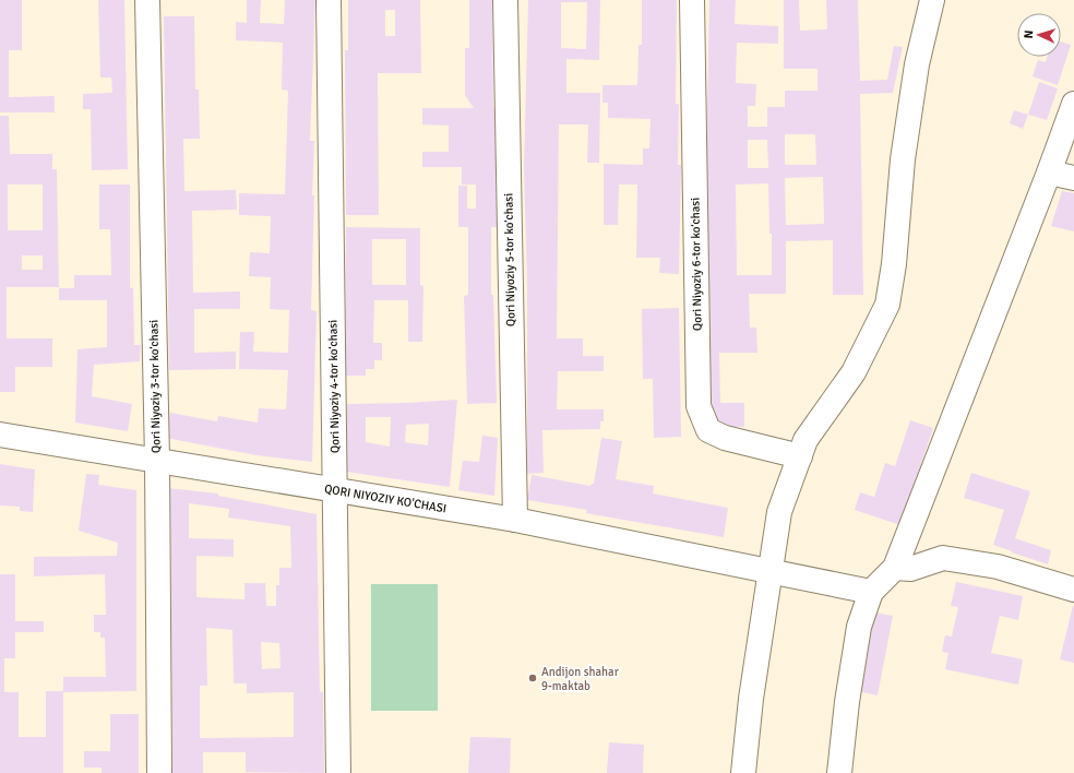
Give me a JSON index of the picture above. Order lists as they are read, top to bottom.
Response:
{
  "streets": {
    "street": [
      "Qori Niyoziy 5-tor koʻchasi",
      "Qori Niyoziy 6-tor koʻchasi",
      "Qori Niyoziy 3-tor koʻchasi",
      "Qori Niyoziy 4-tor koʻchasi",
      "QORI NIYOZIY KO'CHASI"
    ]
  },
  "crossings": [
    ["Qori Niyoziy 5-tor koʻchasi", "QORI NIYOZIY KO'CHASI"],
    ["Qori Niyoziy 3-tor koʻchasi", "QORI NIYOZIY KO'CHASI"],
    ["Qori Niyoziy 4-tor koʻchasi", "QORI NIYOZIY KO'CHASI"]
  ],
  "places": ["Andijon shahar 9-maktab"],
  "north": "left"
}
